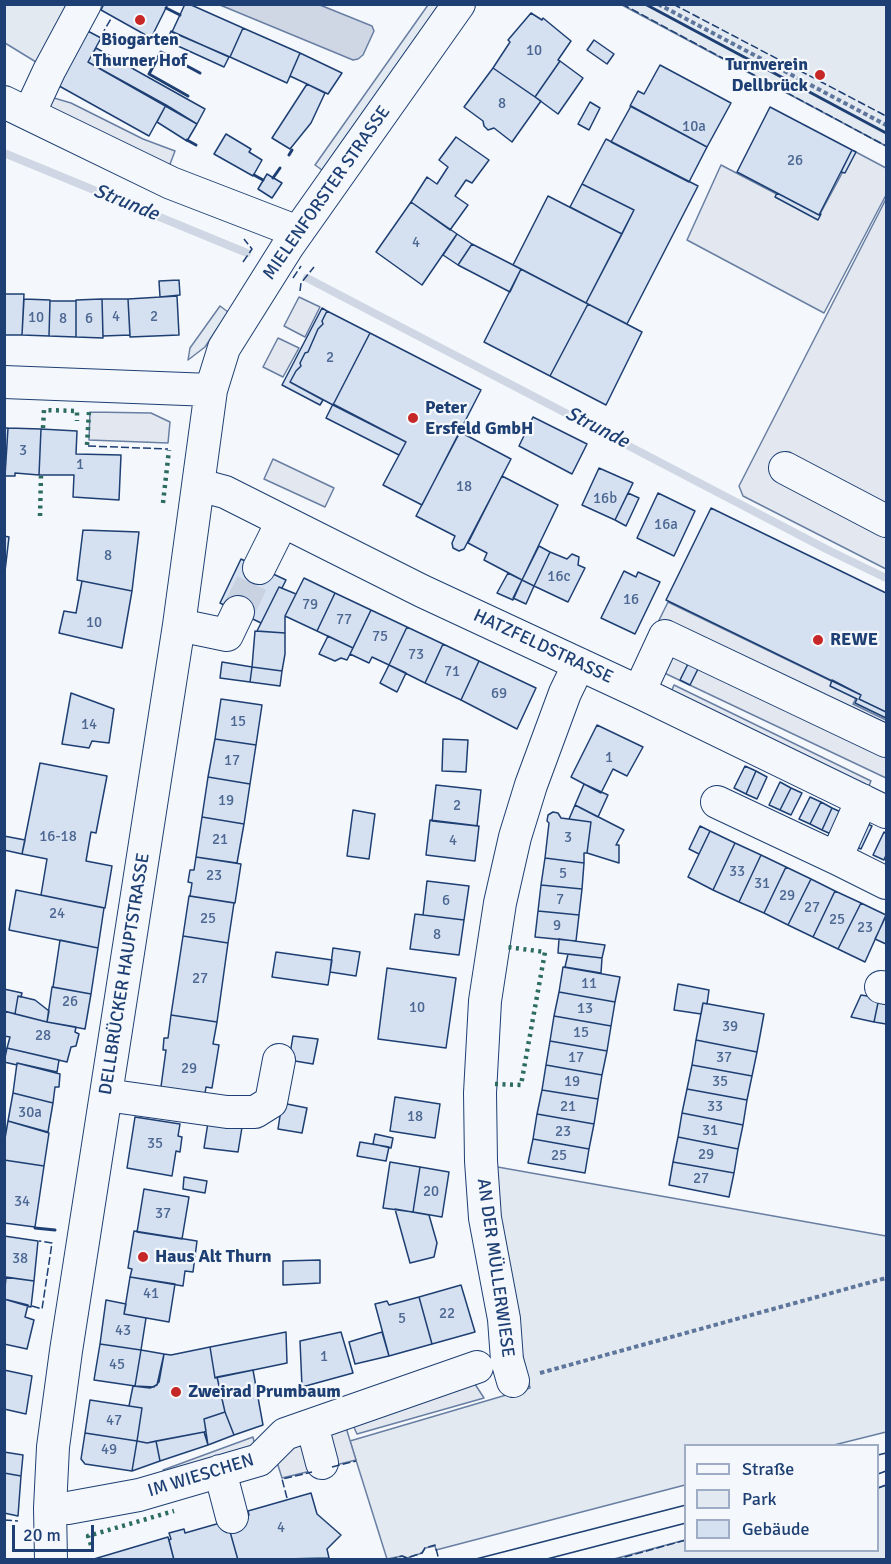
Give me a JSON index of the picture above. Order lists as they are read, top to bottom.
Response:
{
  "streets": {
    "street": [
      "MIELENFORSTER STRASSE",
      "HATZFELDSTRASSE",
      "DELLBRÜCKER HAUPTSTRASSE",
      "AN DER MÜLLERWIESE",
      "IM WIESCHEN"
    ]
  },
  "crossings": [
    ["MIELENFORSTER STRASSE", "DELLBRÜCKER HAUPTSTRASSE"],
    ["HATZFELDSTRASSE", "DELLBRÜCKER HAUPTSTRASSE"],
    ["HATZFELDSTRASSE", "AN DER MÜLLERWIESE"],
    ["DELLBRÜCKER HAUPTSTRASSE", "IM WIESCHEN"]
  ],
  "water": ["Strunde"],
  "places": [
    "Biogarten Thurner Hof",
    "Turnverein Dellbrück",
    "Peter Ersfeld GmbH",
    "REWE",
    "Haus Alt Thurn",
    "Zweirad Prumbaum"
  ],
  "house_numbers": [
    "10",
    "8",
    "10a",
    "26",
    "4",
    "4",
    "2",
    "10",
    "8",
    "6",
    "2",
    "3",
    "1",
    "18",
    "16b",
    "16a",
    "8",
    "16c",
    "16",
    "79",
    "77",
    "10",
    "75",
    "73",
    "71",
    "69",
    "15",
    "14",
    "1",
    "17",
    "19",
    "2",
    "16-18",
    "3",
    "21",
    "4",
    "33",
    "5",
    "23",
    "31",
    "29",
    "7",
    "6",
    "27",
    "24",
    "25",
    "25",
    "9",
    "23",
    "8",
    "27",
    "11",
    "26",
    "10",
    "13",
    "39",
    "15",
    "28",
    "17",
    "37",
    "29",
    "19",
    "35",
    "21",
    "33",
    "30a",
    "18",
    "31",
    "23",
    "35",
    "29",
    "25",
    "27",
    "20",
    "34",
    "37",
    "38",
    "41",
    "22",
    "5",
    "43",
    "1",
    "45",
    "47",
    "49",
    "4"
  ],
  "legend": ["Straße", "Park", "Gebäude"],
  "scale_bar": "20 m"
}
